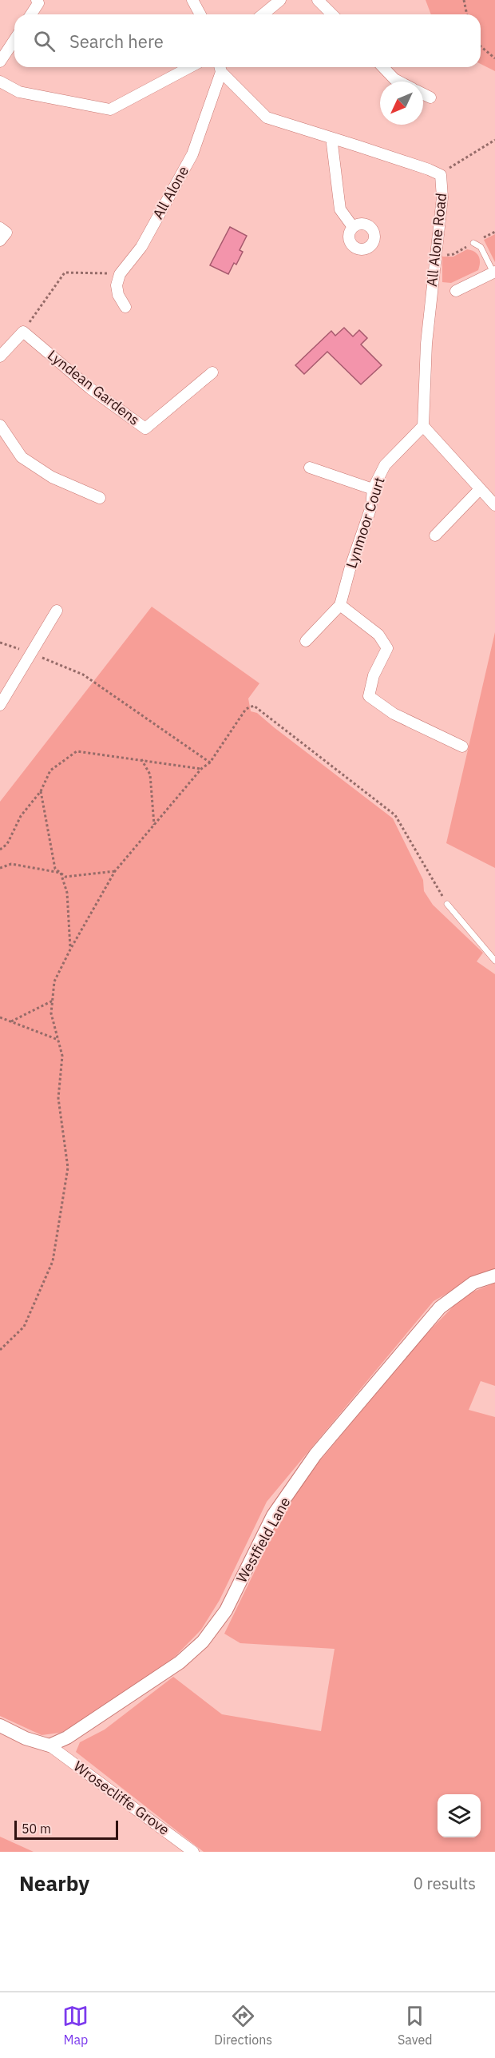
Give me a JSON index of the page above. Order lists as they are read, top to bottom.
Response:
{
  "streets": {
    "street": [
      "All Alone",
      "All Alone Road",
      "Lyndean Gardens",
      "Lynmoor Court",
      "Westfield Lane",
      "Wrosecliffe Grove"
    ]
  },
  "crossings": [
    ["All Alone", "All Alone Road"],
    ["All Alone Road", "Lynmoor Court"],
    ["Westfield Lane", "Wrosecliffe Grove"]
  ],
  "scale_bar": "50 m",
  "north": "bottom left",
  "page": {
    "search": "Search here",
    "scale": "50 m",
    "heading": ["Nearby", "0 results"],
    "nav": ["Map", "Directions", "Saved"]
  }
}
